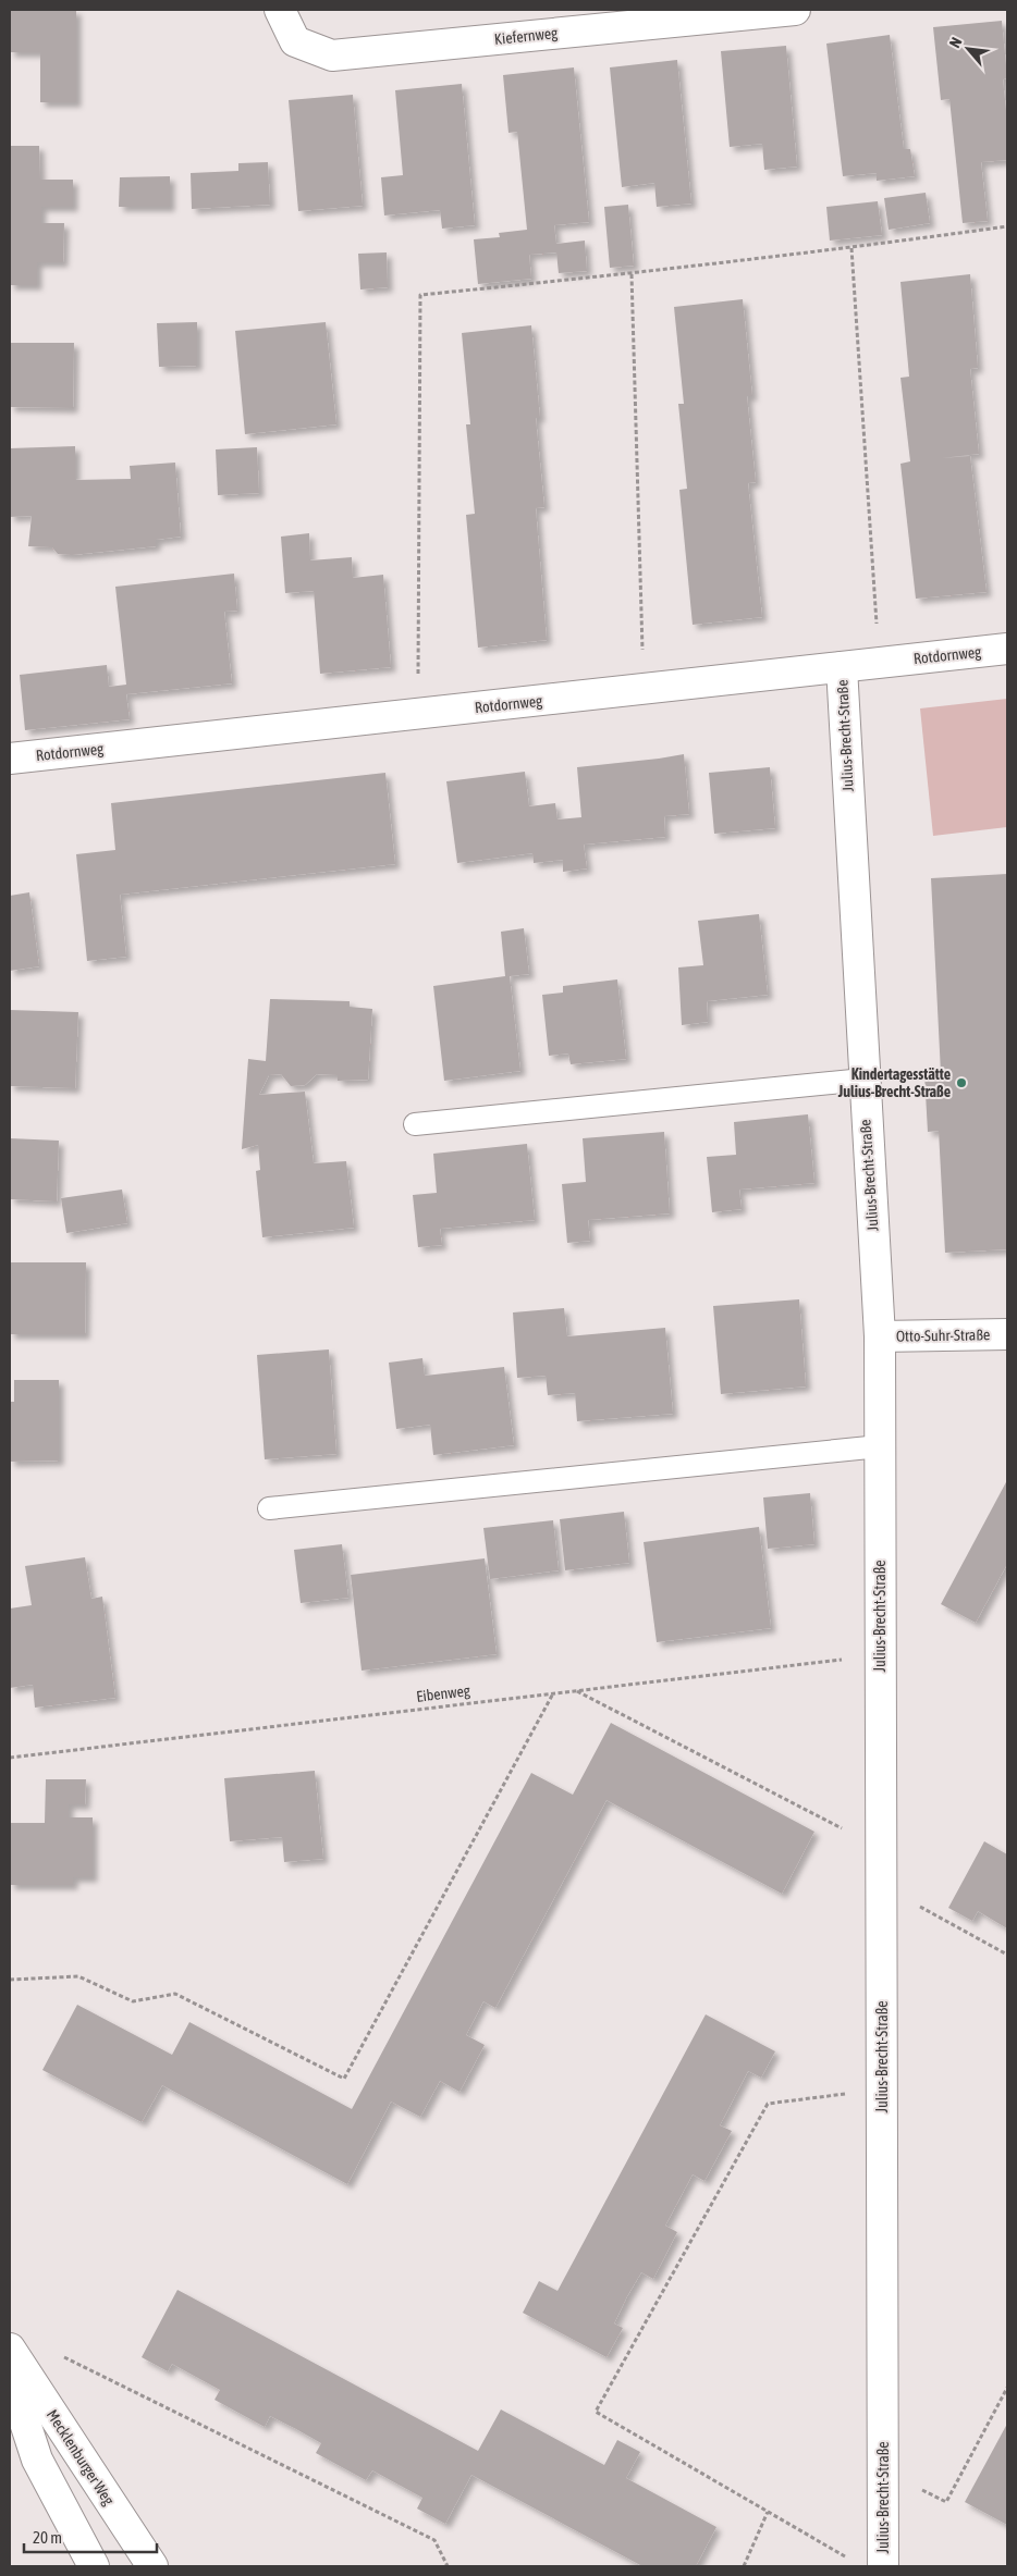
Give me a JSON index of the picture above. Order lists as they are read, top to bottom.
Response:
{
  "streets": {
    "street": [
      "Kiefernweg",
      "Rotdornweg",
      "Julius-Brecht-Straße",
      "Otto-Suhr-Straße",
      "Mecklenburger Weg"
    ],
    "path": ["Eibenweg"]
  },
  "crossings": [
    ["Rotdornweg", "Julius-Brecht-Straße"],
    ["Julius-Brecht-Straße", "Otto-Suhr-Straße"],
    ["Julius-Brecht-Straße", "Eibenweg"]
  ],
  "places": ["Kindertagesstätte Julius-Brecht-Straße"],
  "scale_bar": "20 m",
  "north": "top left"
}
